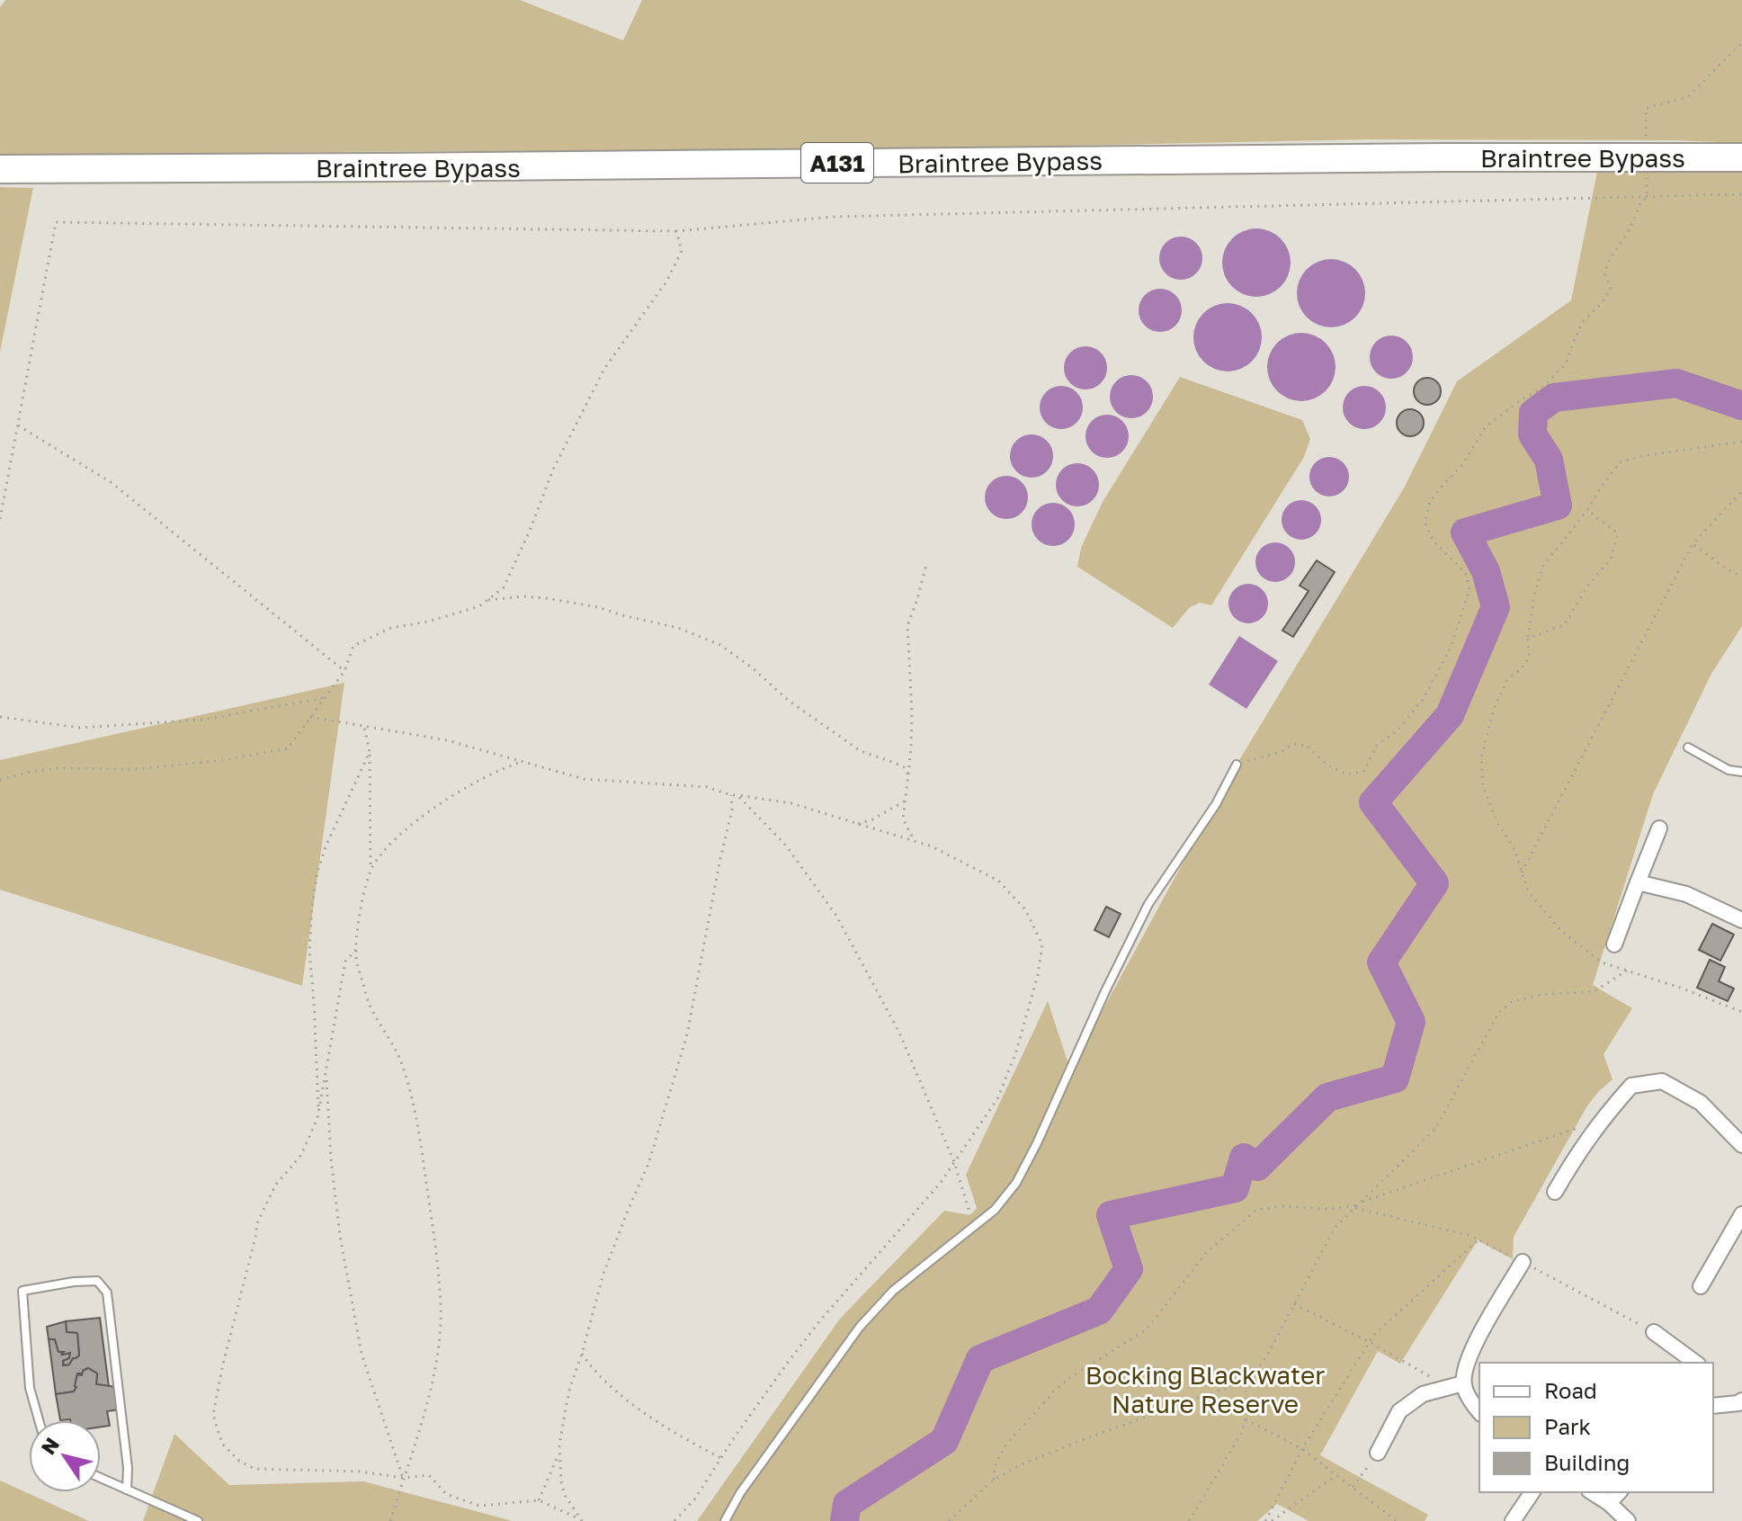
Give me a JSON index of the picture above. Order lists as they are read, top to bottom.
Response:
{
  "streets": {
    "highway": ["Braintree Bypass", "A131"]
  },
  "parks": ["Bocking Blackwater Nature Reserve"],
  "legend": ["Road", "Park", "Building"],
  "north": "top left"
}
